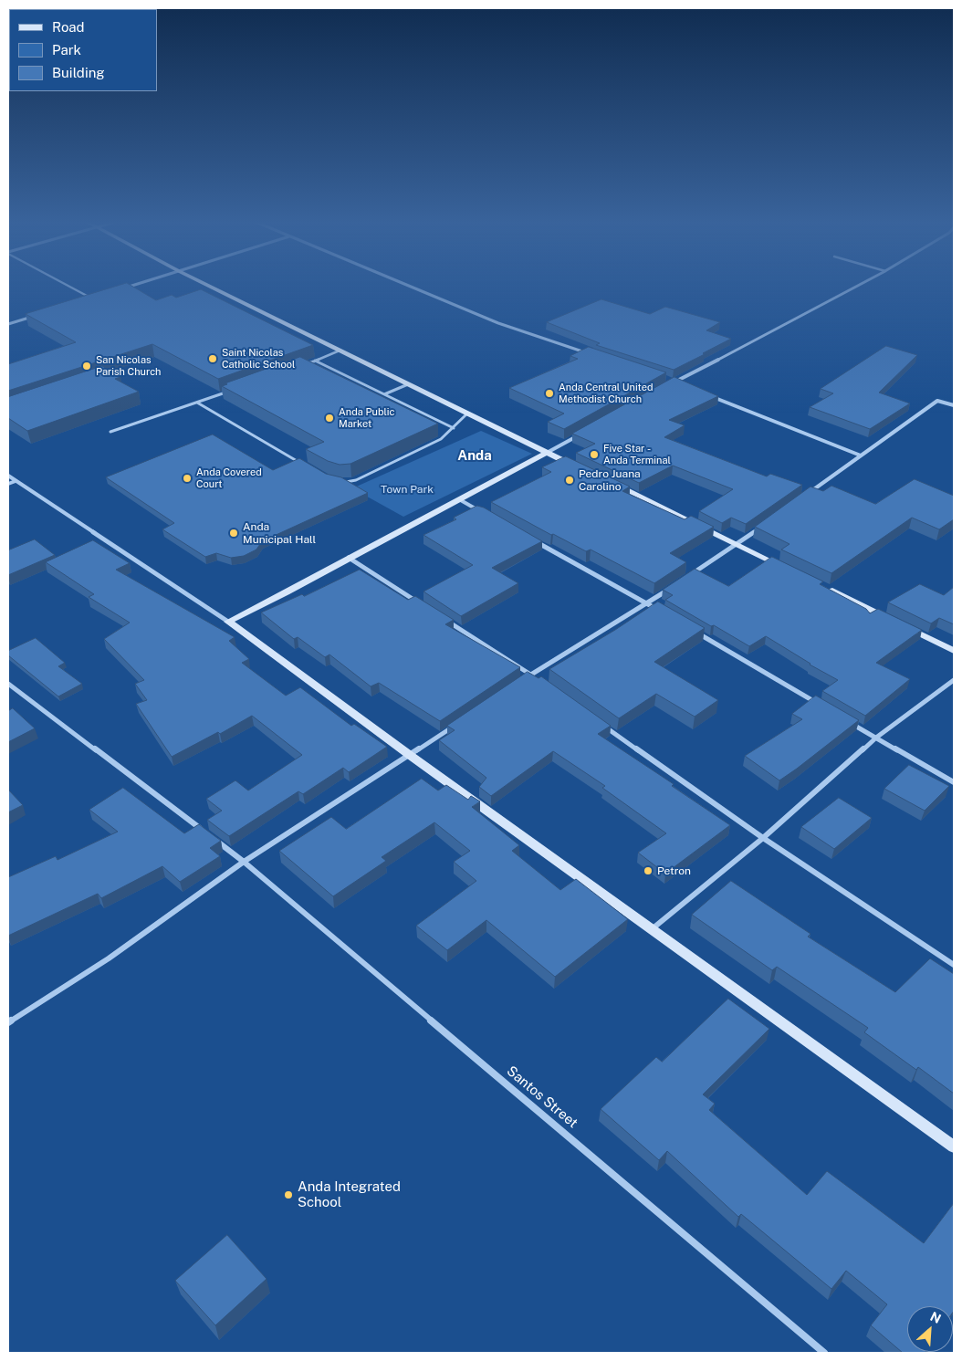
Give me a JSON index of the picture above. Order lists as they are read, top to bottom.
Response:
{
  "streets": {
    "street": ["Santos Street"]
  },
  "districts": ["Anda"],
  "parks": ["Town Park"],
  "places": [
    "Saint Nicolas Catholic School",
    "San Nicolas Parish Church",
    "Anda Central United Methodist Church",
    "Anda Public Market",
    "Five Star - Anda Terminal",
    "Anda Covered Court",
    "Pedro Juana Carolino",
    "Anda Municipal Hall",
    "Petron",
    "Anda Integrated School"
  ],
  "legend": ["Road", "Park", "Building"],
  "north": "top right"
}
